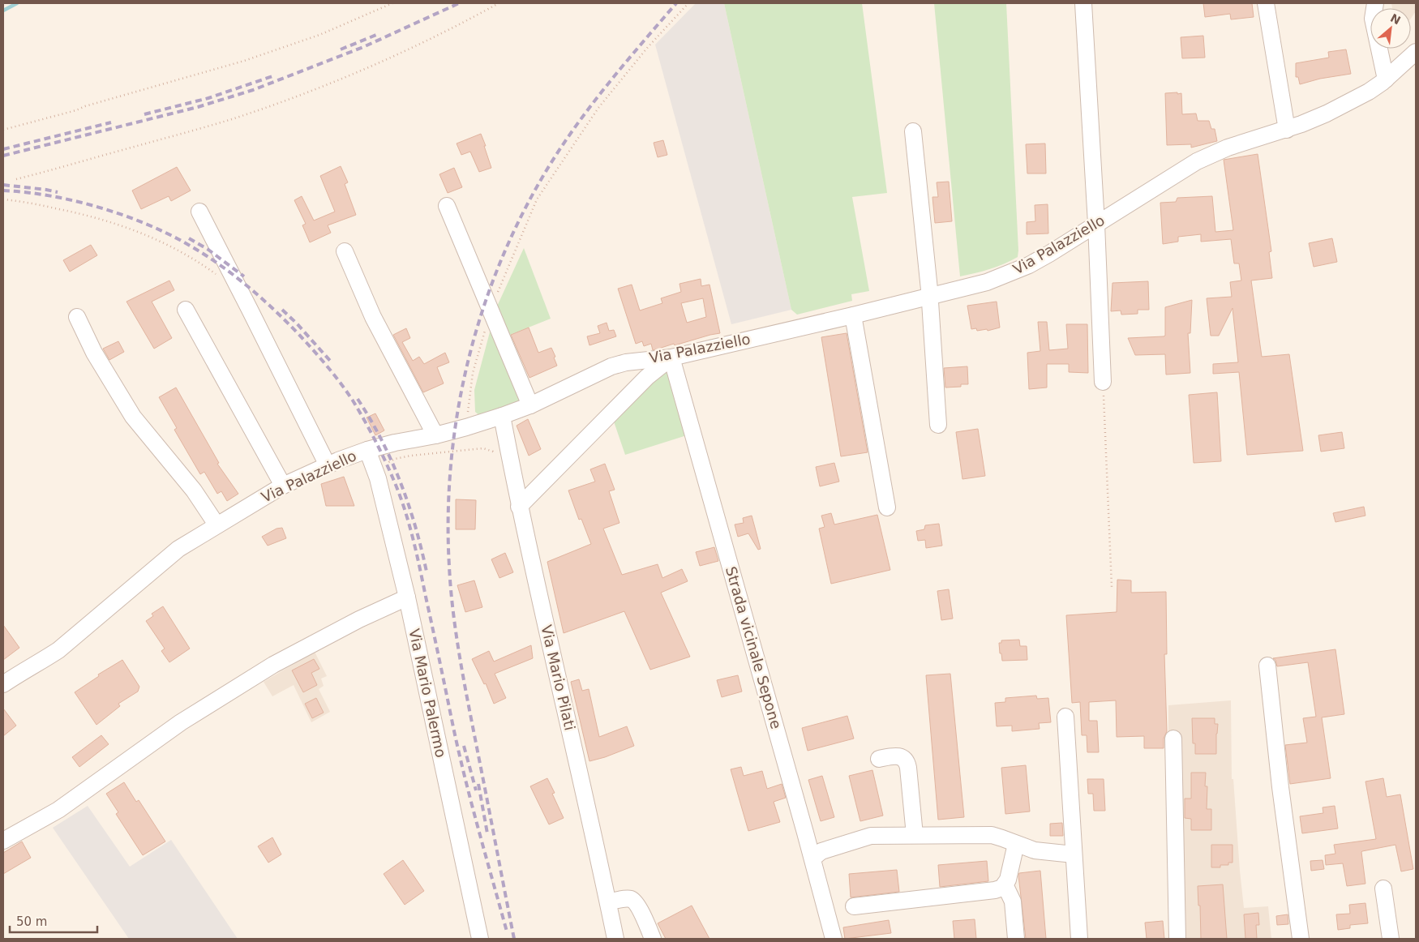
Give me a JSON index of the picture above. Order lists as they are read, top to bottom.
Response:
{
  "streets": {
    "street": [
      "Via Palazziello",
      "Strada vicinale Sepone",
      "Via Mario Pilati",
      "Via Mario Palermo"
    ]
  },
  "crossings": [
    ["Via Palazziello", "Strada vicinale Sepone"],
    ["Via Palazziello", "Via Mario Pilati"],
    ["Via Palazziello", "Via Mario Palermo"]
  ],
  "scale_bar": "50 m",
  "north": "top right"
}
